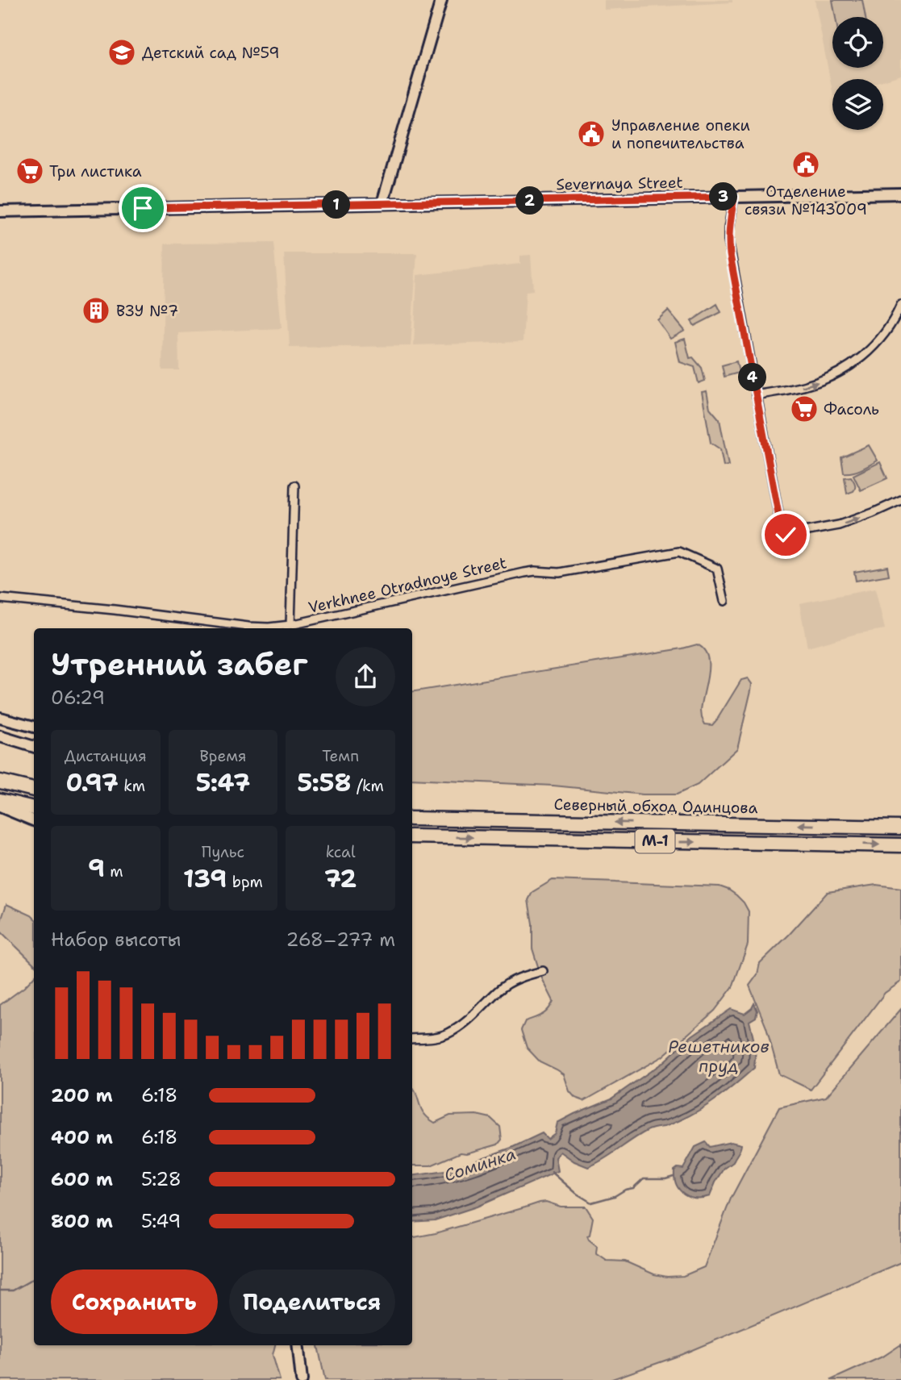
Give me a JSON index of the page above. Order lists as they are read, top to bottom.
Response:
{
  "streets": {
    "highway": ["Северный обход Одинцова", "М-1"],
    "street": ["Severnaya Street", "Verkhnee Otradnoye Street"]
  },
  "water": ["Решетников пруд", "Соминка"],
  "places": {
    "school or university": ["Детский сад №59"],
    "public building": ["Управление опеки и попечительства", "Отделение связи №143009"],
    "supermarket": ["Три листика", "Фасоль"],
    "building": ["ВЗУ №7"]
  },
  "page": {
    "pins": [
      "3",
      "2",
      "1",
      "4"
    ],
    "heading": ["Утренний забег", "06:29"],
    "stats": [
      ["Дистанция", "0.97 km"],
      ["Время", "5:47"],
      ["Темп", "5:58 /km"],
      ["9 m"],
      ["Пульс", "139 bpm"],
      ["kcal", "72"]
    ],
    "chart": ["Набор высоты", "268–277 m"],
    "list": [
      {
        "name": "200 m",
        "note": "6:18"
      },
      {
        "name": "400 m",
        "note": "6:18"
      },
      {
        "name": "600 m",
        "note": "5:28"
      },
      {
        "name": "800 m",
        "note": "5:49"
      }
    ],
    "buttons": ["Сохранить", "Поделиться"]
  }
}
